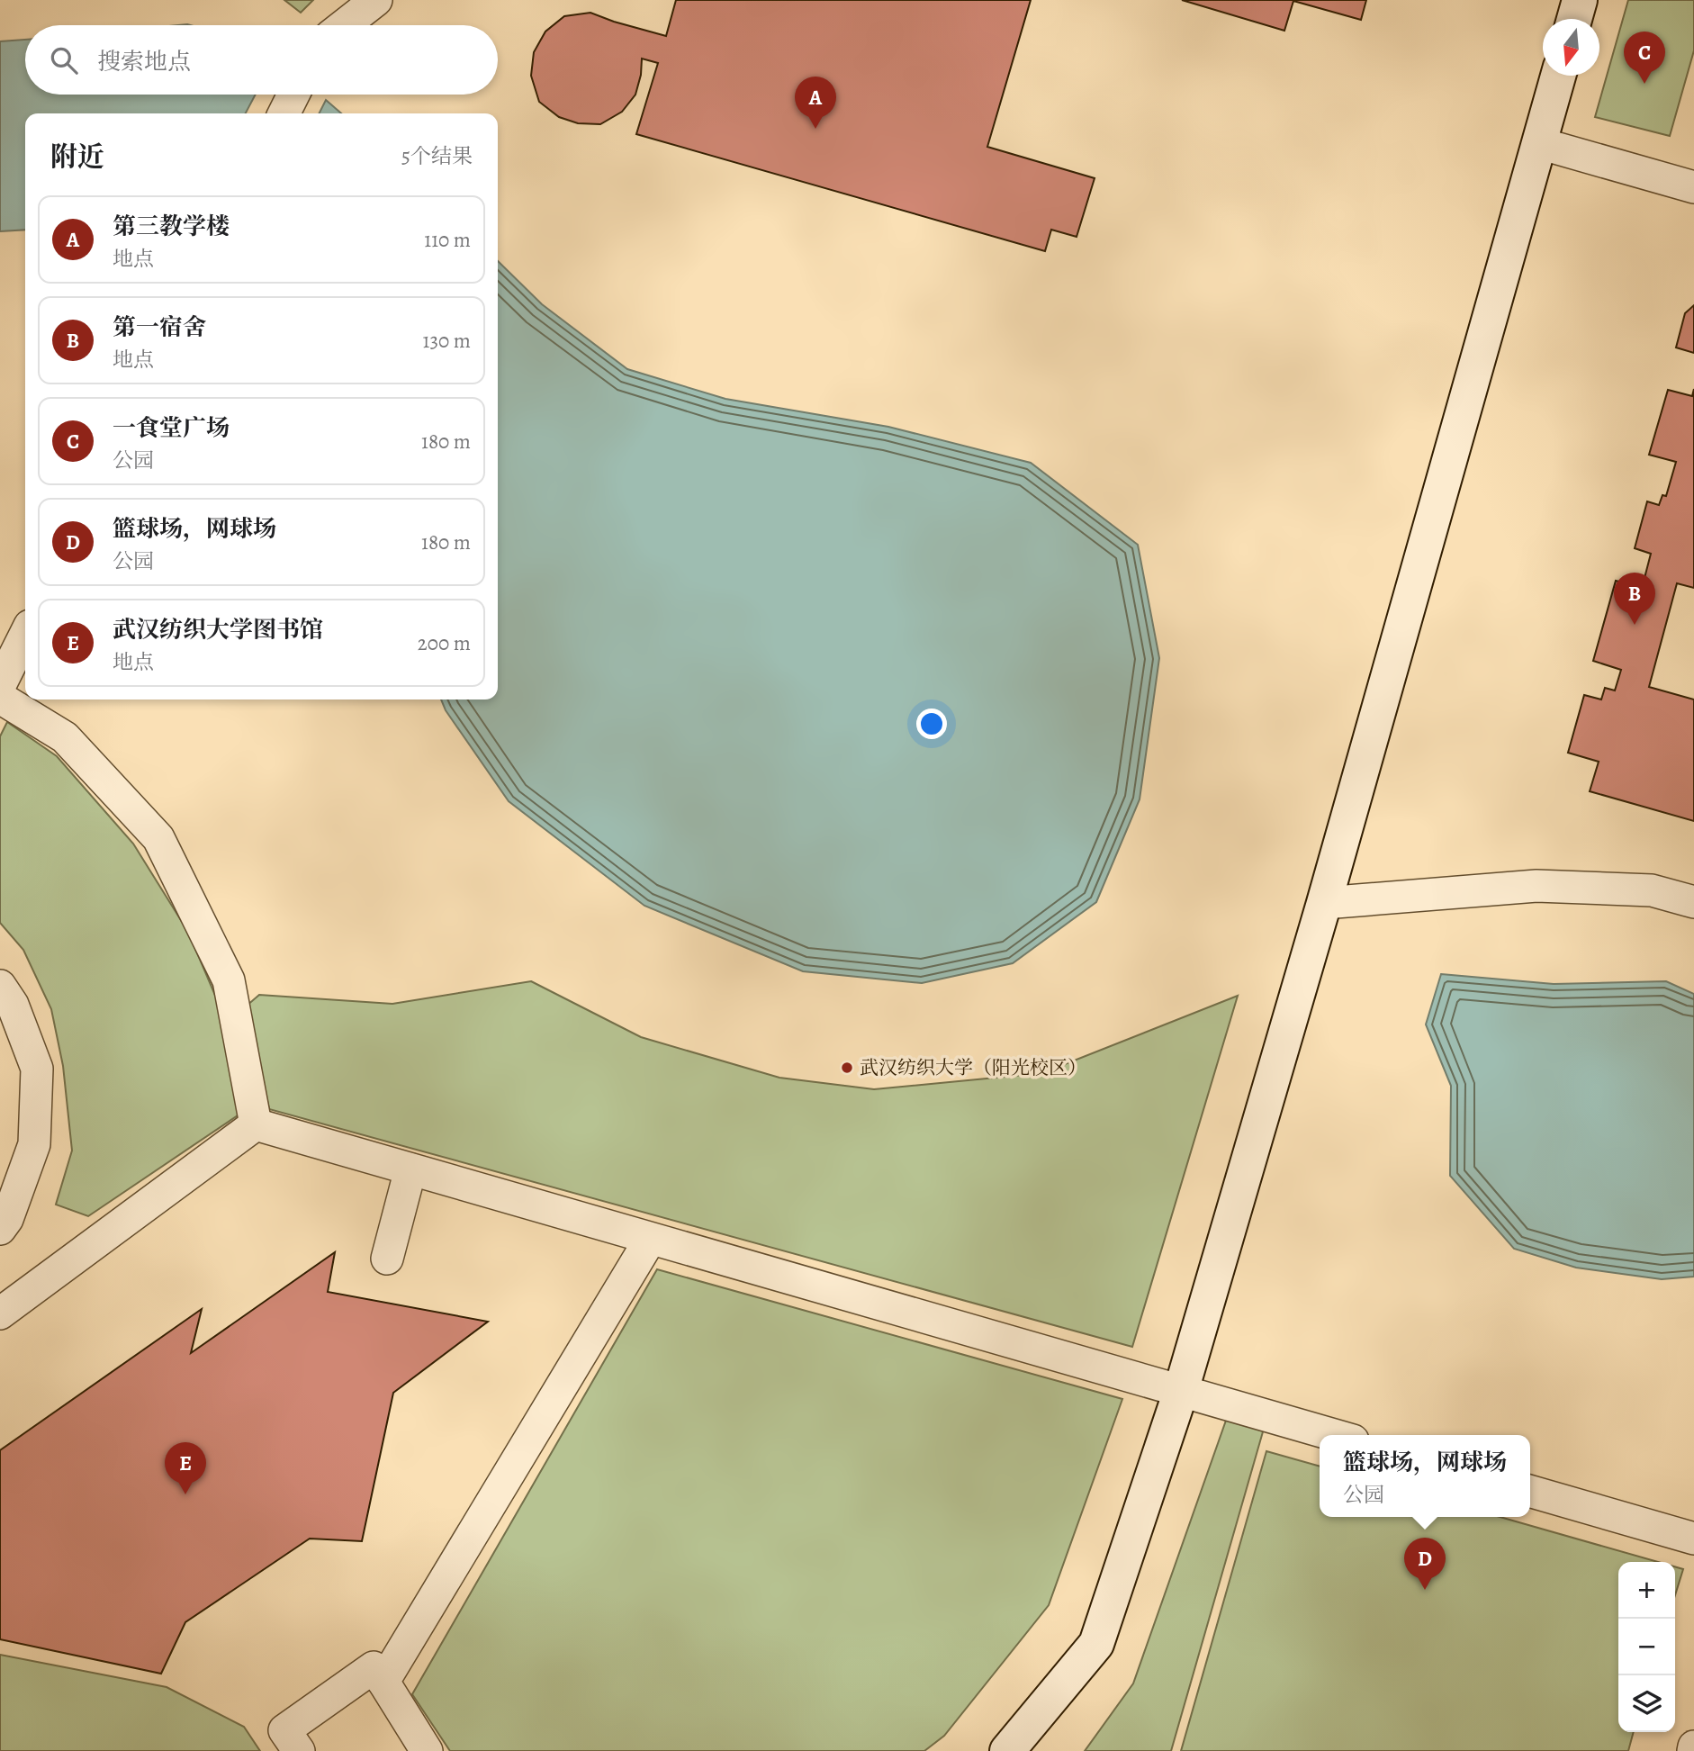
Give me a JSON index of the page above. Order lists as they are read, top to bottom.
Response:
{
  "places": ["武汉纺织大学（阳光校区）"],
  "north": "bottom",
  "page": {
    "search": "搜索地点",
    "pins": [
      "C",
      "A",
      "B",
      "E",
      "D"
    ],
    "heading": ["附近", "5个结果"],
    "list": [
      {
        "mark": "A",
        "name": "第三教学楼",
        "note": "地点",
        "value": "110 m"
      },
      {
        "mark": "B",
        "name": "第一宿舍",
        "note": "地点",
        "value": "130 m"
      },
      {
        "mark": "C",
        "name": "一食堂广场",
        "note": "公园",
        "value": "180 m"
      },
      {
        "mark": "D",
        "name": "篮球场，网球场",
        "note": "公园",
        "value": "180 m"
      },
      {
        "mark": "E",
        "name": "武汉纺织大学图书馆",
        "note": "地点",
        "value": "200 m"
      }
    ],
    "popup": ["篮球场，网球场", "公园"],
    "map_buttons": ["+", "−"]
  }
}
